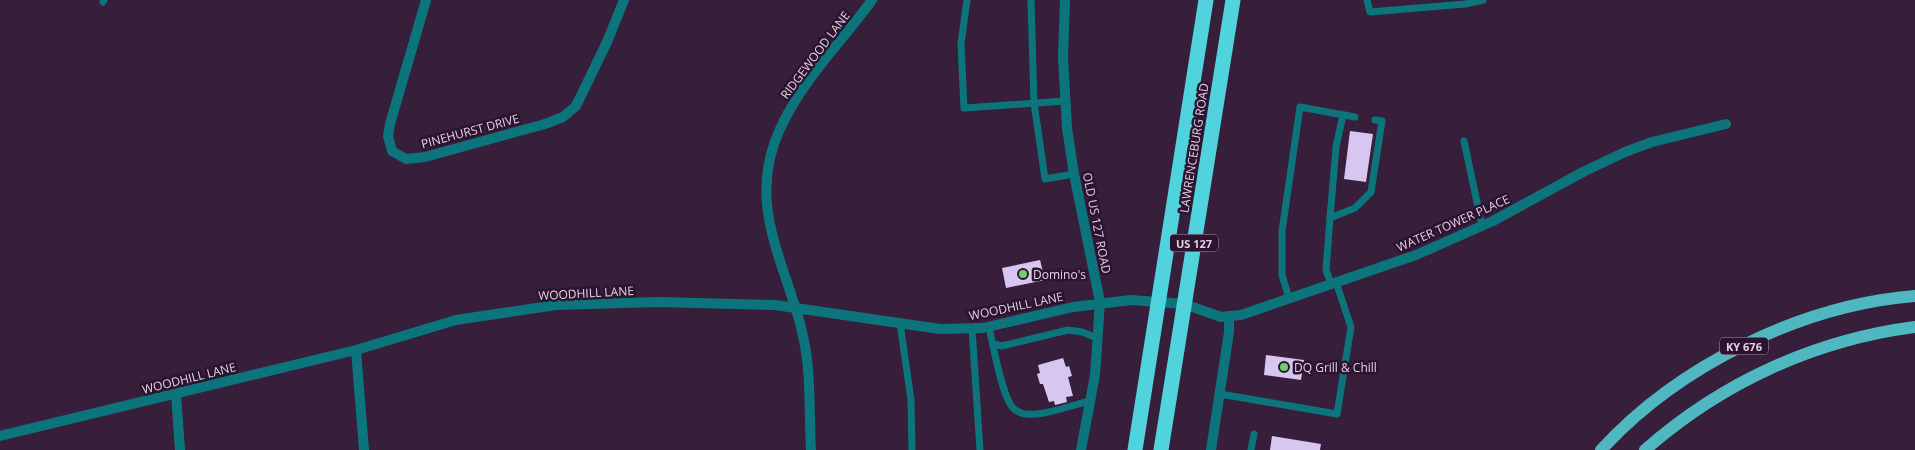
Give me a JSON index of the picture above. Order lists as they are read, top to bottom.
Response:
{
  "streets": {
    "highway": ["LAWRENCEBURG ROAD", "US 127"],
    "main road": ["KY 676"],
    "street": [
      "RIDGEWOOD LANE",
      "PINEHURST DRIVE",
      "OLD US 127 ROAD",
      "WATER TOWER PLACE",
      "WOODHILL LANE"
    ]
  },
  "crossings": [
    ["RIDGEWOOD LANE", "WOODHILL LANE"],
    ["LAWRENCEBURG ROAD", "WATER TOWER PLACE"],
    ["LAWRENCEBURG ROAD", "WOODHILL LANE"],
    ["OLD US 127 ROAD", "WOODHILL LANE"],
    ["WATER TOWER PLACE", "WOODHILL LANE"]
  ],
  "places": ["Domino's", "DQ Grill & Chill"]
}
